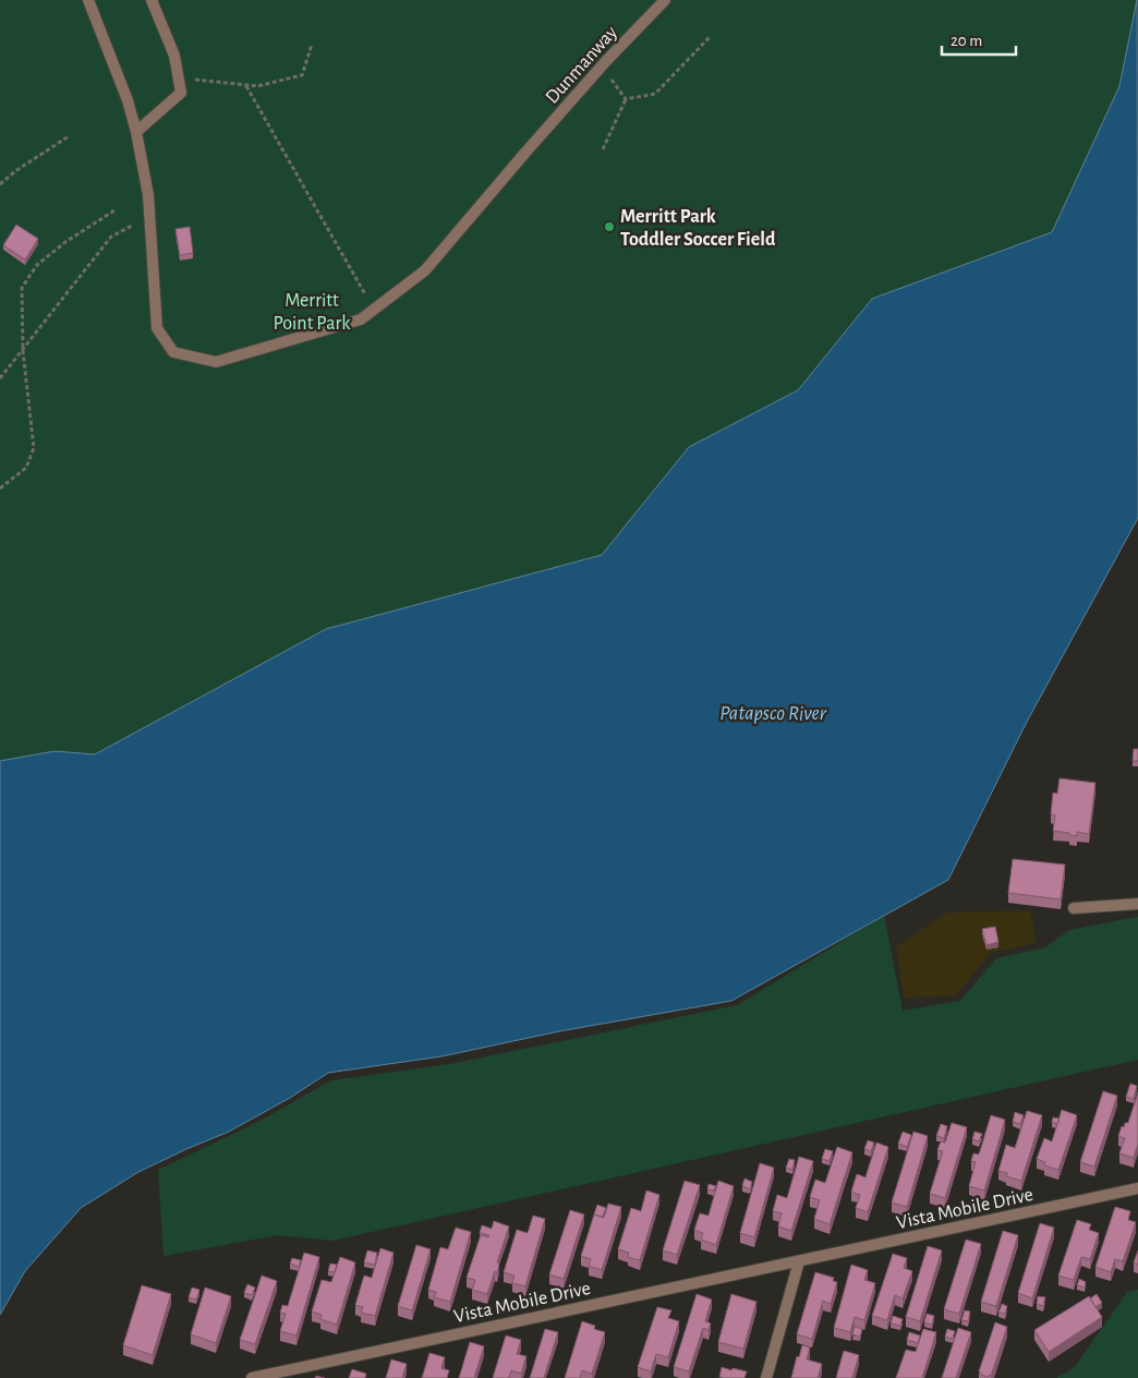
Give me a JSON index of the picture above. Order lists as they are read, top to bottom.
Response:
{
  "streets": {
    "street": ["Dunmanway", "Vista Mobile Drive"]
  },
  "water": ["Patapsco River"],
  "parks": ["Merritt Point Park"],
  "places": ["Merritt Park Toddler Soccer Field"],
  "scale_bar": "20 m"
}
